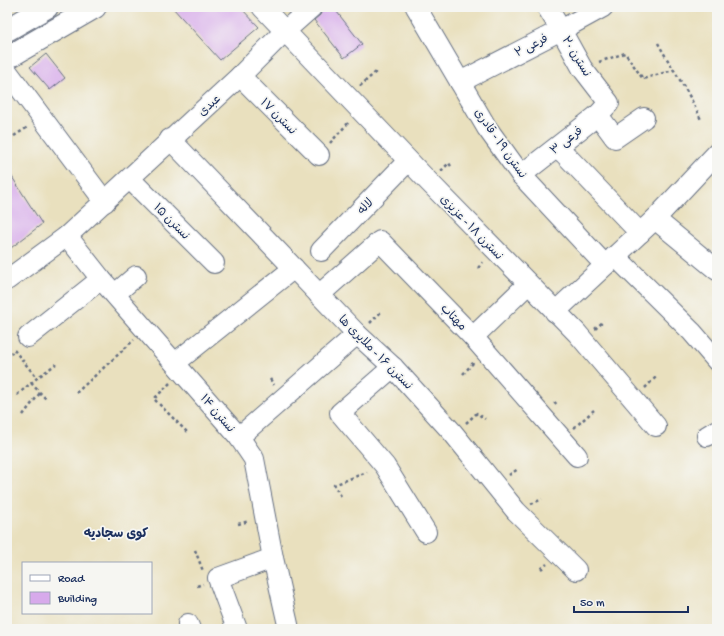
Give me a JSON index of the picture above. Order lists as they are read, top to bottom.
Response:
{
  "streets": {
    "street": [
      "فرعی ۲",
      "نسترن ۲۰",
      "عبدی",
      "نسترن ۱۷",
      "فرعی ۳",
      "نسترن ۱۹ - قادری",
      "لاله",
      "نسترن ۱۵",
      "نسترن ۱۸ - عزیزی",
      "مهتاب",
      "نسترن ۱۶ - ملایری ها",
      "نسترن ۱۴"
    ]
  },
  "crossings": [
    ["فرعی ۲", "نسترن ۲۰"],
    ["فرعی ۲", "نسترن ۱۹ - قادری"],
    ["نسترن ۲۰", "فرعی ۳"],
    ["عبدی", "نسترن ۱۷"],
    ["عبدی", "نسترن ۱۵"],
    ["عبدی", "نسترن ۱۸ - عزیزی"],
    ["عبدی", "نسترن ۱۶ - ملایری ها"],
    ["عبدی", "نسترن ۱۴"],
    ["فرعی ۳", "نسترن ۱۹ - قادری"],
    ["لاله", "نسترن ۱۸ - عزیزی"],
    ["مهتاب", "نسترن ۱۶ - ملایری ها"]
  ],
  "districts": ["کوی سجادیه"],
  "legend": ["Road", "Building"],
  "scale_bar": "50 m"
}
